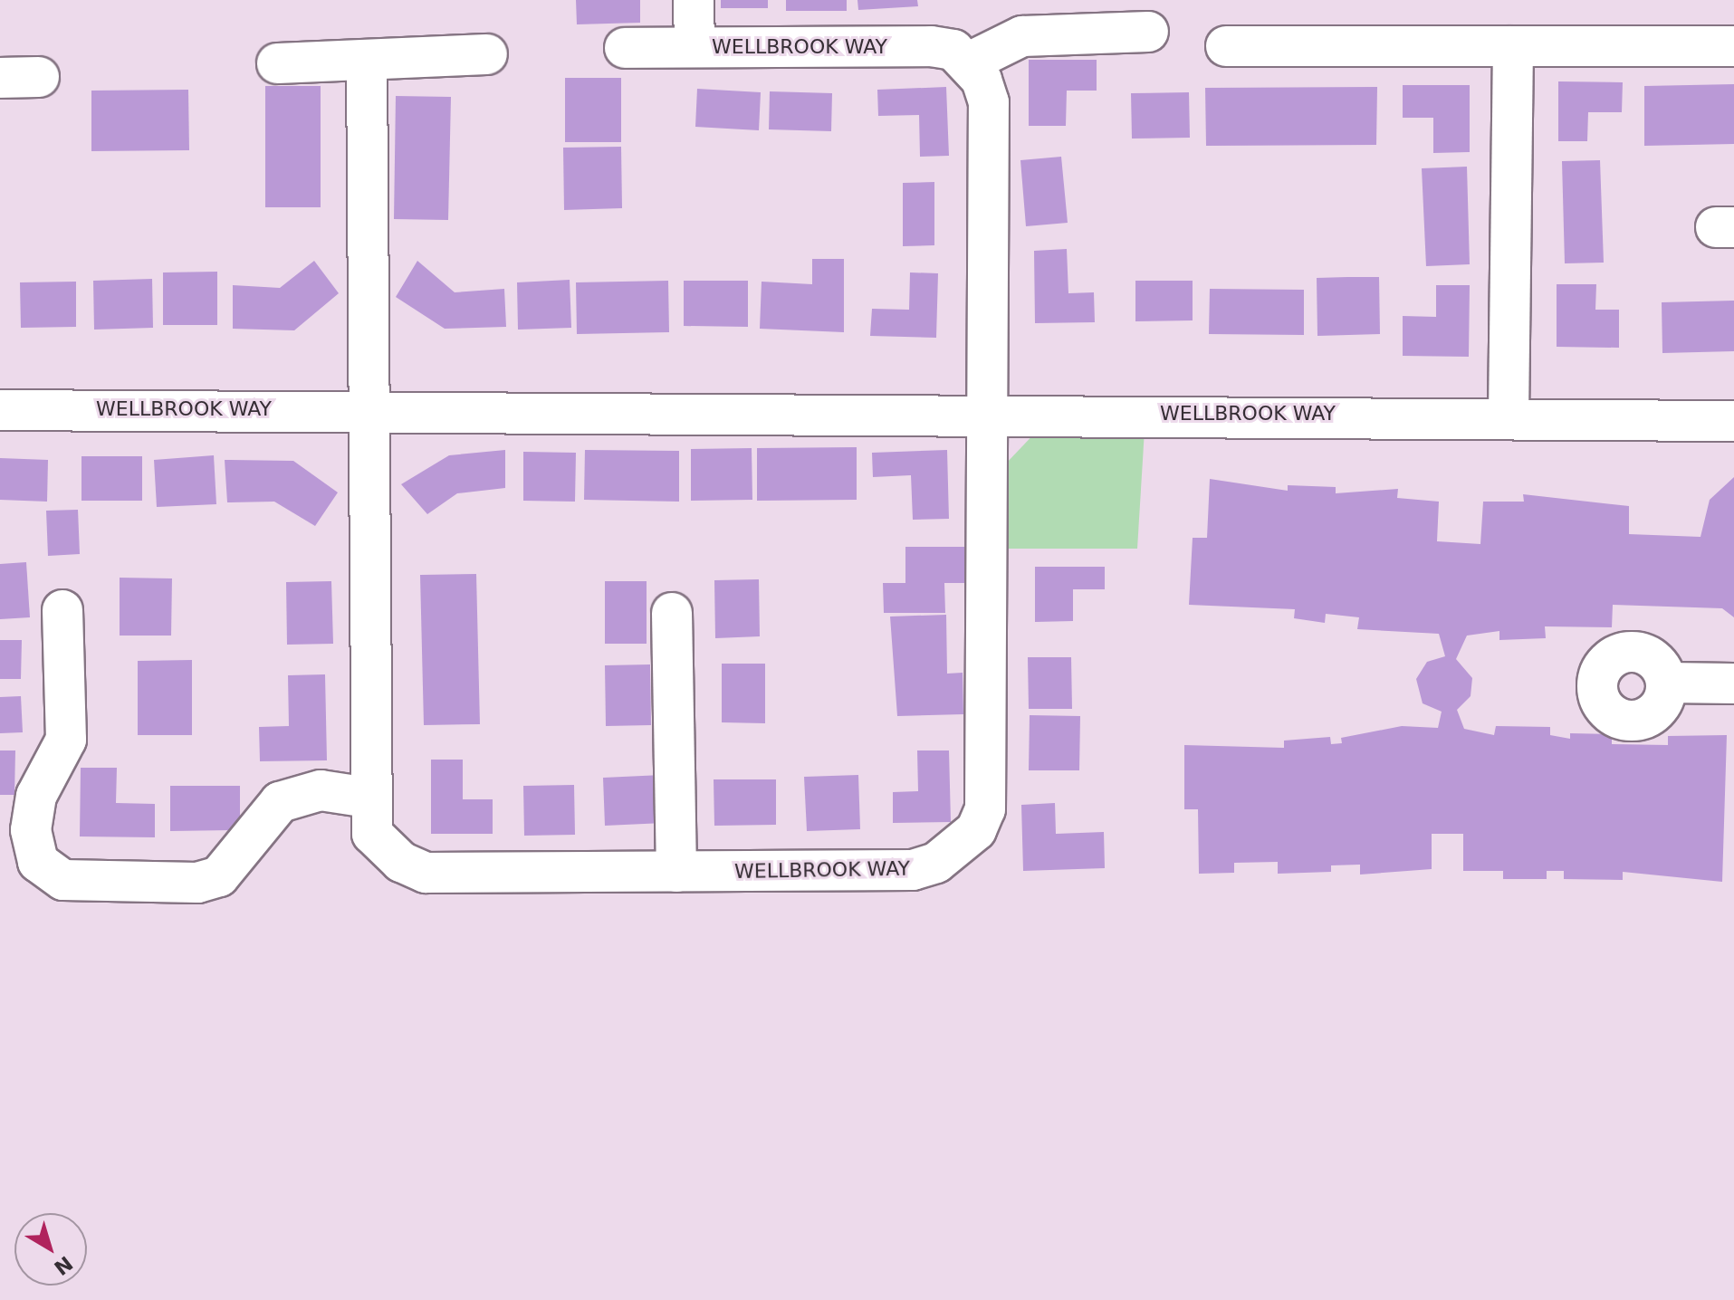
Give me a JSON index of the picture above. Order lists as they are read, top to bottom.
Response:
{
  "streets": {
    "street": ["WELLBROOK WAY"]
  },
  "north": "bottom right"
}
